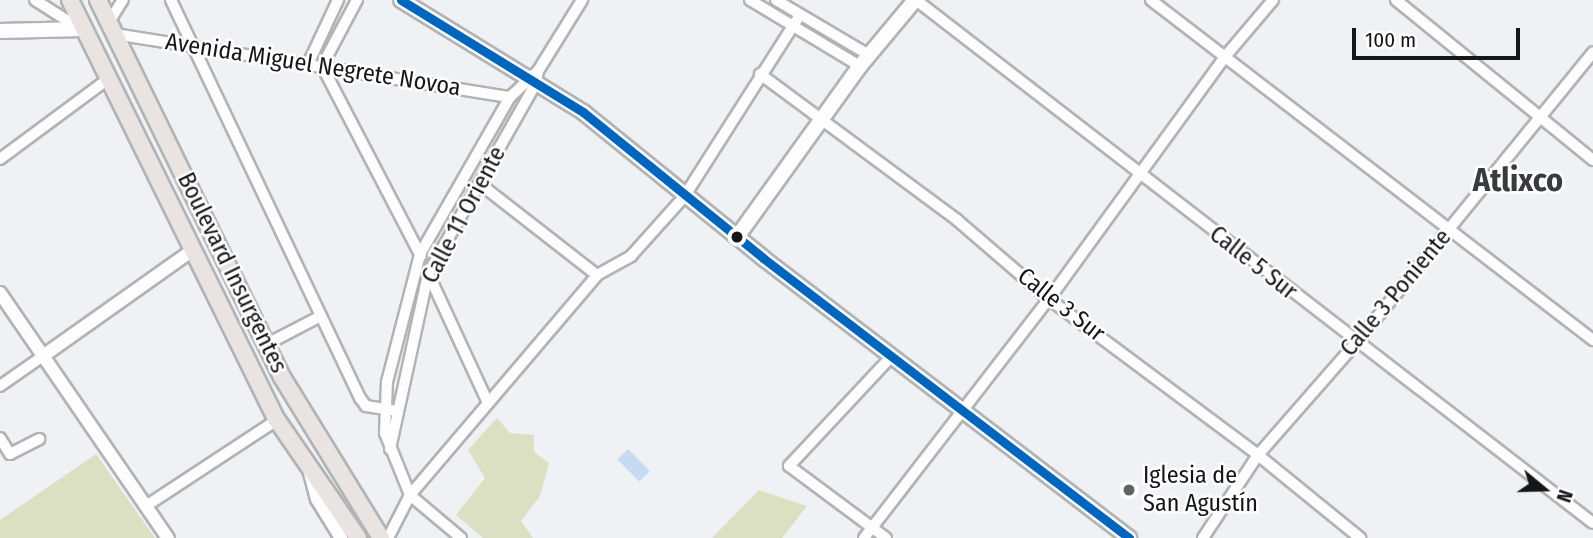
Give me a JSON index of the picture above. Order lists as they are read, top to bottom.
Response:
{
  "streets": {
    "main road": ["Boulevard Insurgentes"],
    "street": [
      "Avenida Miguel Negrete Novoa",
      "Calle 11 Oriente",
      "Calle 5 Sur",
      "Calle 3 Poniente",
      "Calle 3 Sur"
    ]
  },
  "crossings": [
    ["Avenida Miguel Negrete Novoa", "Calle 11 Oriente"],
    ["Avenida Miguel Negrete Novoa", "Boulevard Insurgentes"],
    ["Calle 5 Sur", "Calle 3 Poniente"],
    ["Calle 3 Poniente", "Calle 3 Sur"]
  ],
  "districts": ["Atlixco"],
  "places": ["Iglesia de San Agustín"],
  "scale_bar": "100 m",
  "north": "right"
}
